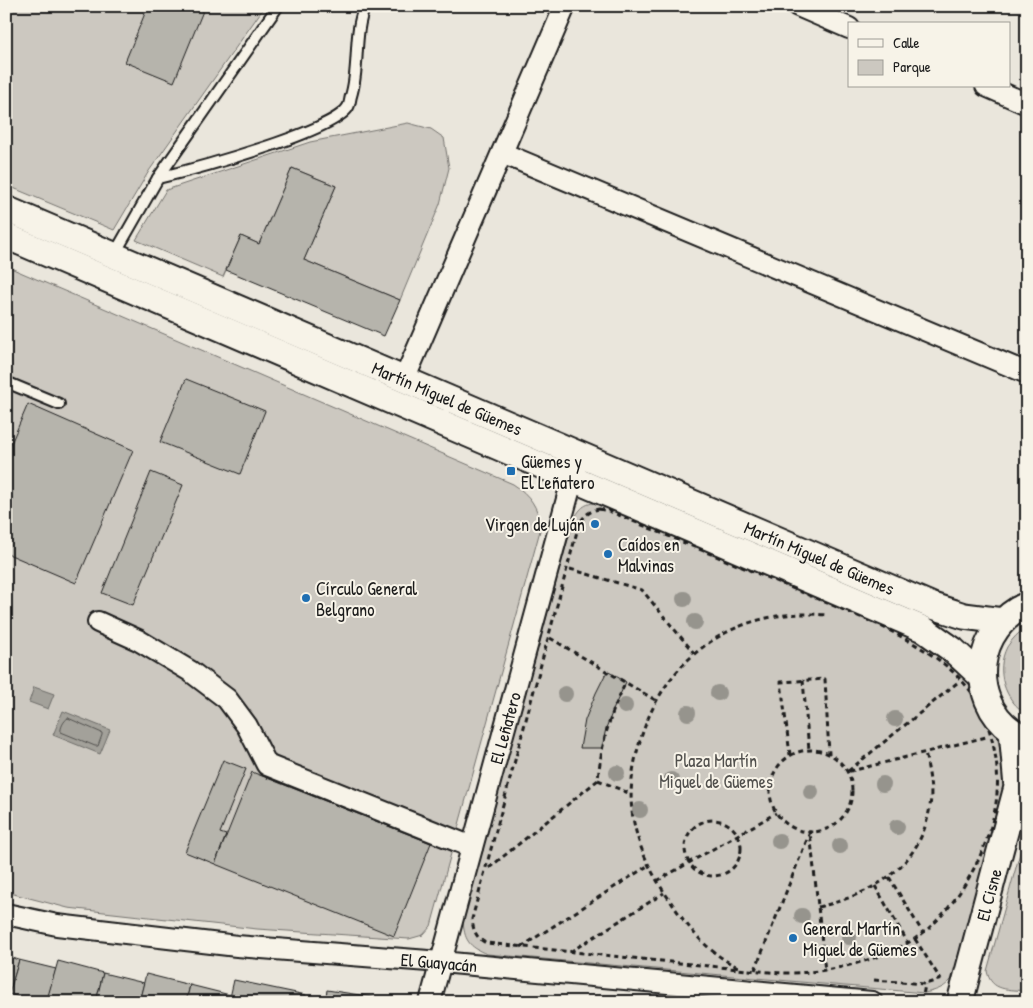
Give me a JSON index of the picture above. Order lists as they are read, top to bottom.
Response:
{
  "streets": {
    "street": [
      "Martín Miguel de Güemes",
      "El Leñatero",
      "El Cisne",
      "El Guayacán"
    ]
  },
  "crossings": [
    ["Martín Miguel de Güemes", "El Leñatero"],
    ["El Leñatero", "El Guayacán"]
  ],
  "parks": ["Plaza Martín Miguel de Güemes"],
  "places": {
    "transit": ["Güemes y El Leñatero"],
    "other": [
      "Virgen de Luján",
      "Caídos en Malvinas",
      "Círculo General Belgrano",
      "General Martín Miguel de Güemes"
    ]
  },
  "legend": ["Calle", "Parque"]
}
